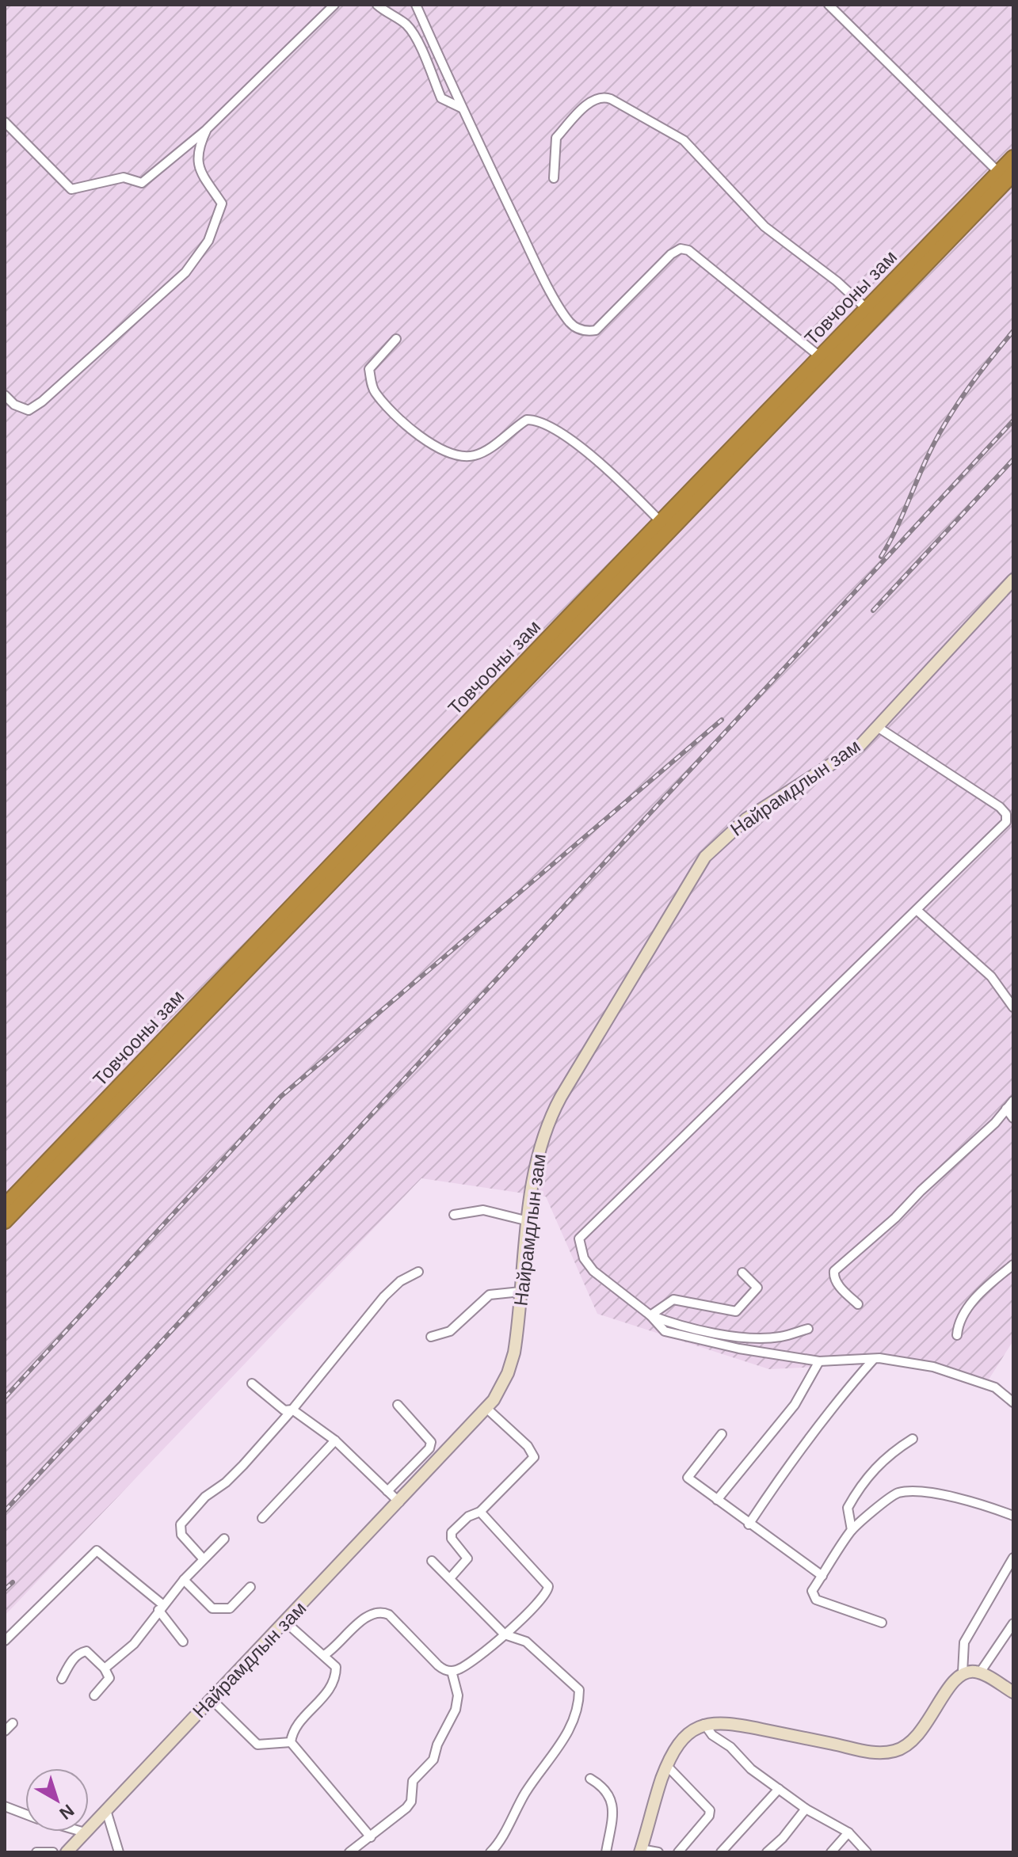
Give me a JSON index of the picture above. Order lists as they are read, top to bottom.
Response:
{
  "streets": {
    "highway": ["Товчооны зам"],
    "main road": ["Найрамдлын зам"]
  },
  "north": "bottom right"
}
